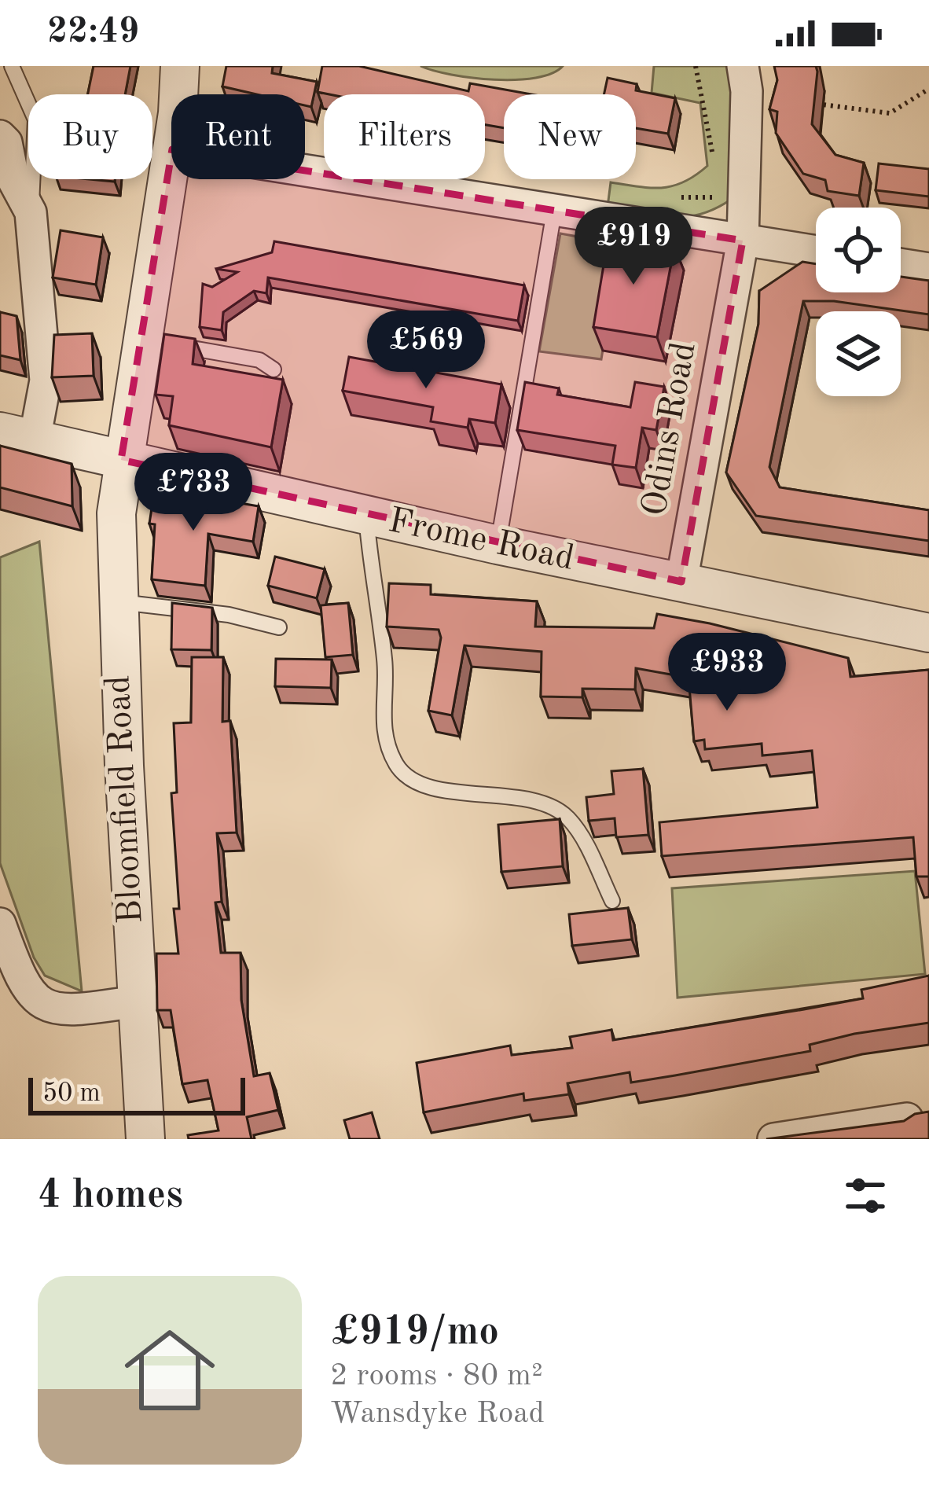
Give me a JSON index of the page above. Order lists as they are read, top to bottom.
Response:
{
  "streets": {
    "street": ["Odins Road", "Frome Road", "Bloomfield Road"]
  },
  "crossings": [
    ["Odins Road", "Frome Road"],
    ["Frome Road", "Bloomfield Road"]
  ],
  "scale_bar": "50 m",
  "page": {
    "status": "22:49",
    "chip": [
      "Buy",
      "Rent",
      "Filters",
      "New"
    ],
    "price": [
      "£919",
      "£569",
      "£733",
      "£933"
    ],
    "scale": "50 m",
    "heading": "4 homes",
    "list": [
      {
        "name": "£919/mo",
        "note": "2 rooms · 80 m² · Wansdyke Road"
      }
    ]
  }
}
